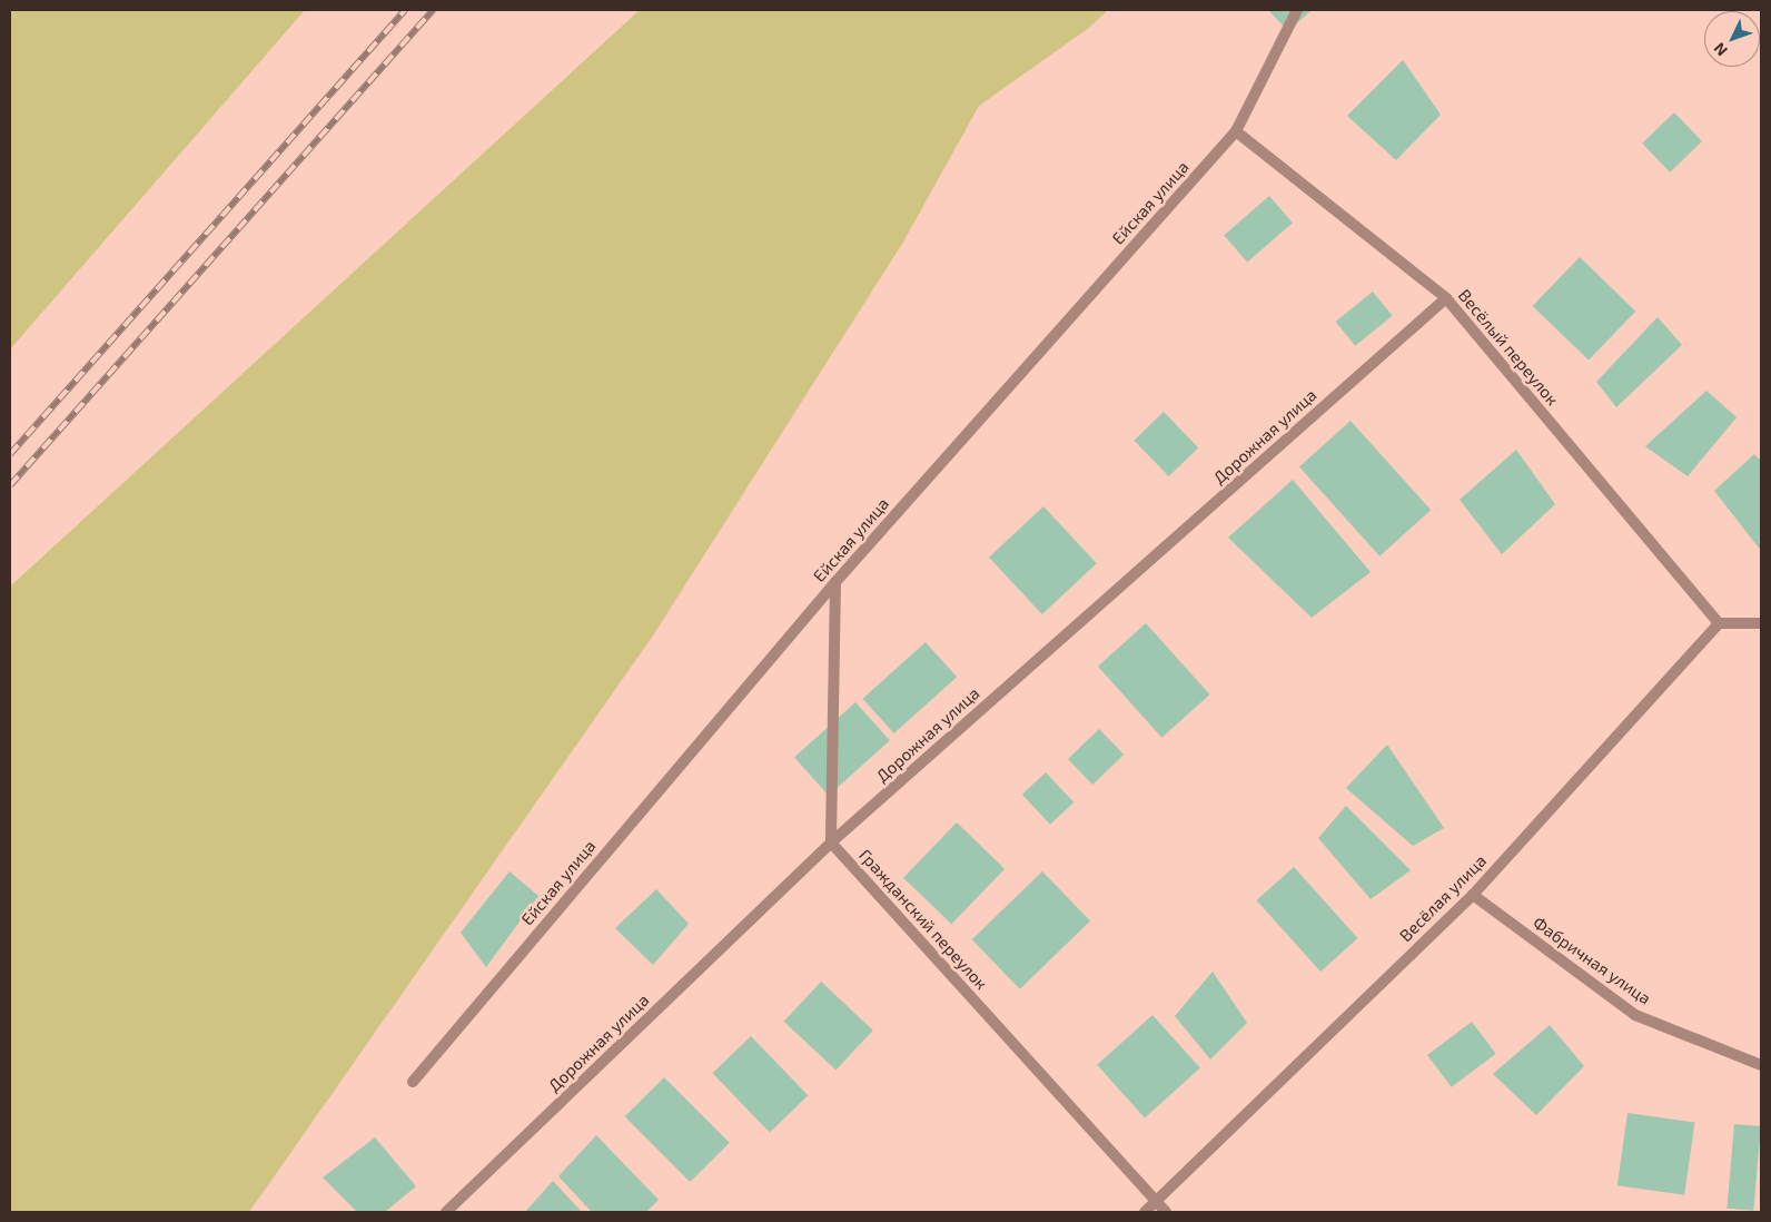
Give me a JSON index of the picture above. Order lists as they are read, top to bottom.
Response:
{
  "streets": {
    "street": [
      "Ейская улица",
      "Весёлый переулок",
      "Дорожная улица",
      "Весёлая улица",
      "Гражданский переулок",
      "Фабричная улица"
    ]
  },
  "crossings": [
    ["Ейская улица", "Весёлый переулок"],
    ["Весёлый переулок", "Дорожная улица"],
    ["Весёлый переулок", "Весёлая улица"],
    ["Дорожная улица", "Гражданский переулок"],
    ["Весёлая улица", "Гражданский переулок"],
    ["Весёлая улица", "Фабричная улица"]
  ],
  "north": "bottom left"
}
